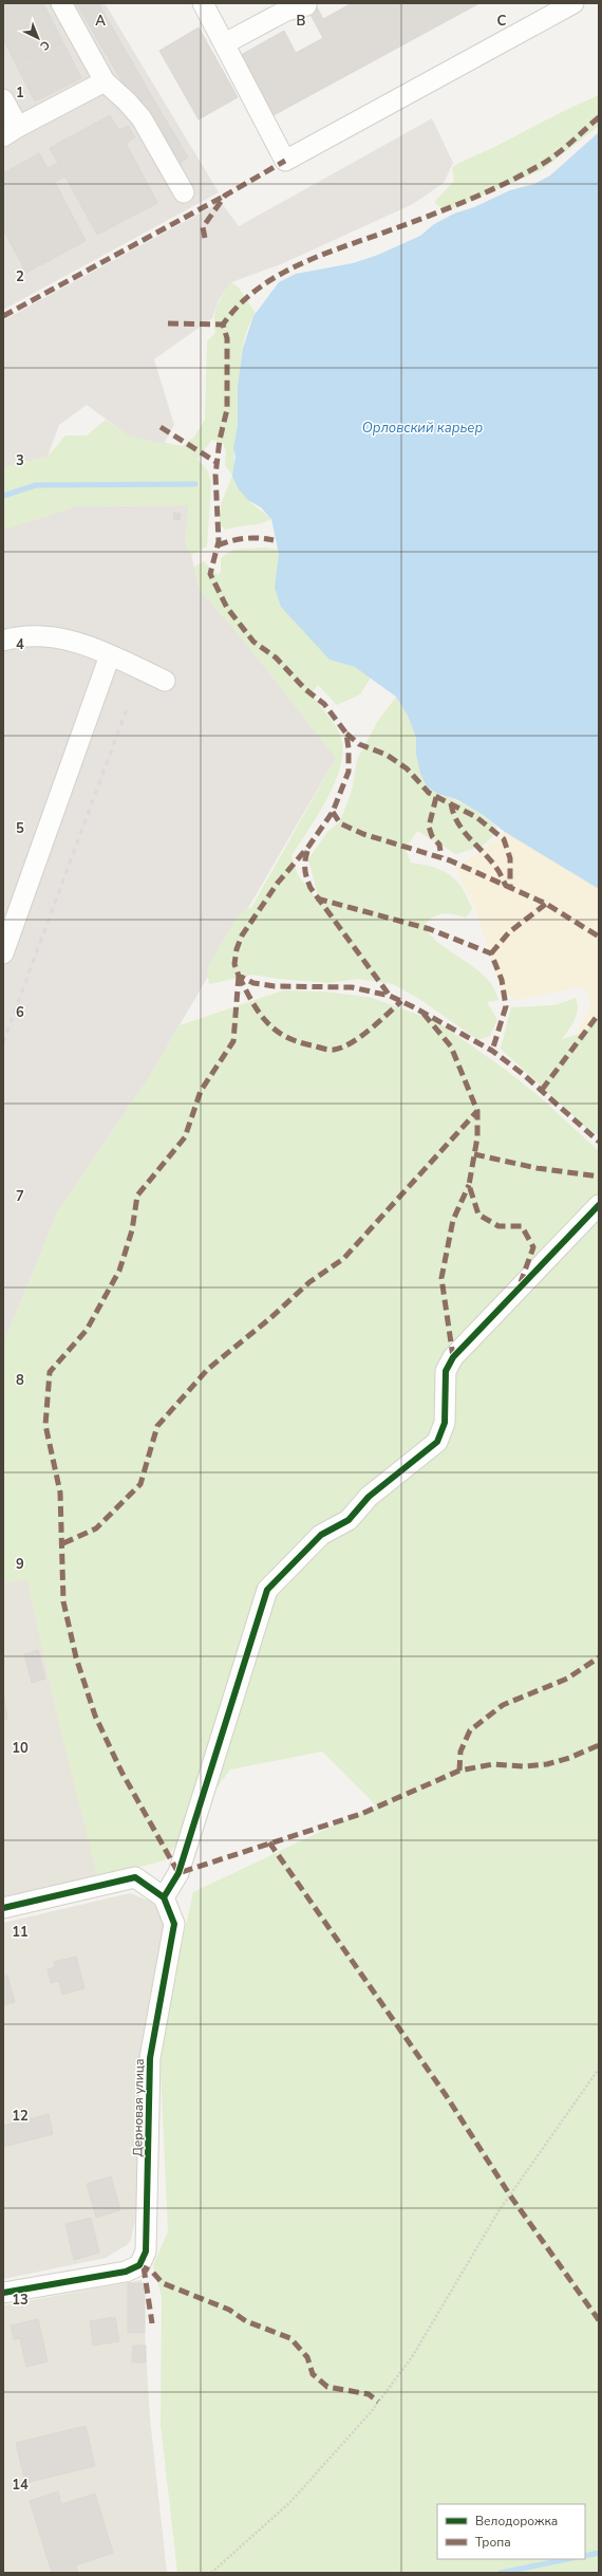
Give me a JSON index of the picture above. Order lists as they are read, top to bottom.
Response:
{
  "streets": {
    "street": ["Дерновая улица"]
  },
  "water": ["Орловский карьер"],
  "legend": ["Велодорожка", "Тропа"],
  "north": "bottom right",
  "grid": {
    "columns": ["A", "B", "C"],
    "rows": [
      "1",
      "2",
      "3",
      "4",
      "5",
      "6",
      "7",
      "8",
      "9",
      "10",
      "11",
      "12",
      "13",
      "14"
    ]
  }
}
